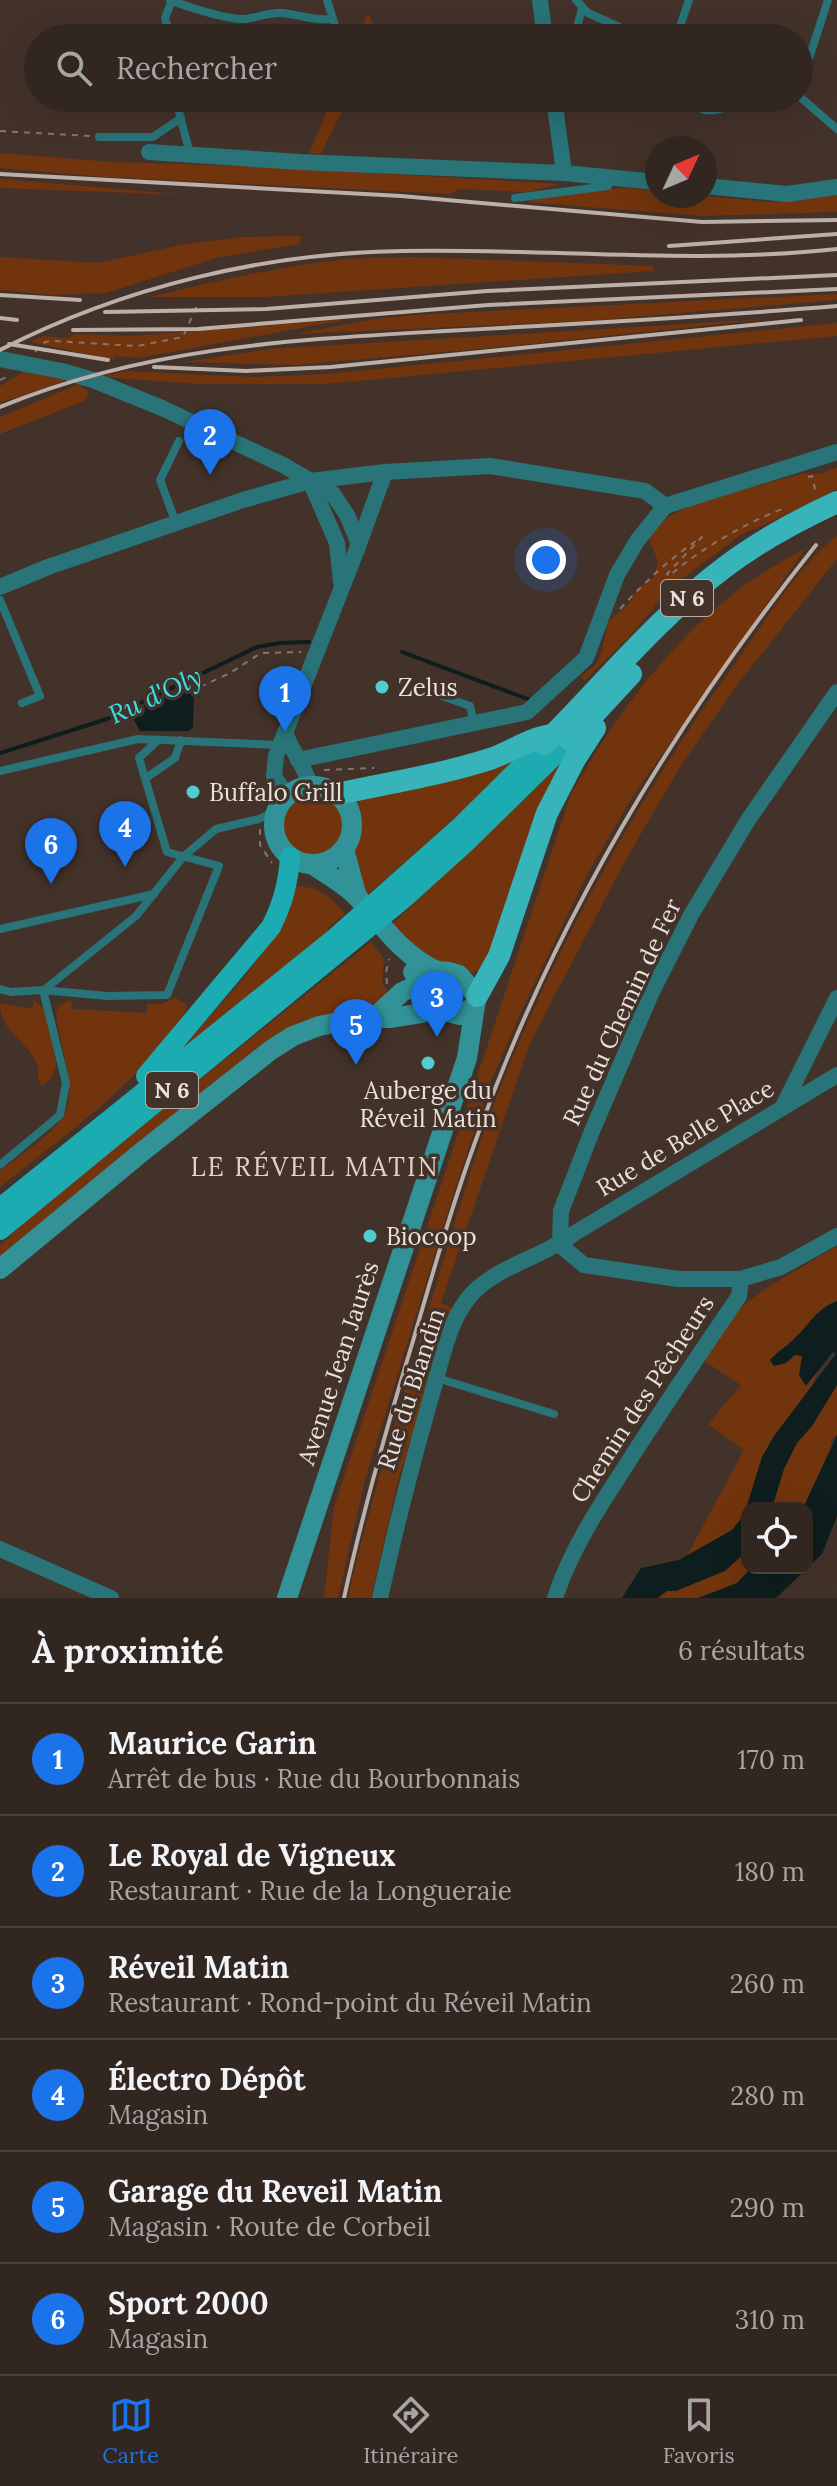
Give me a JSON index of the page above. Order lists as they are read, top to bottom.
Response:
{
  "streets": {
    "highway": ["N 6"],
    "main road": ["Avenue Jean Jaurès"],
    "street": [
      "Rue du Chemin de Fer",
      "Rue de Belle Place",
      "Rue du Blandin",
      "Chemin des Pêcheurs"
    ]
  },
  "crossings": [
    ["Rue du Chemin de Fer", "Rue de Belle Place"],
    ["Rue du Chemin de Fer", "Rue du Blandin"],
    ["Rue de Belle Place", "Rue du Blandin"]
  ],
  "districts": ["LE RÉVEIL MATIN"],
  "water": ["Ru d'Oly"],
  "places": [
    "Zelus",
    "Buffalo Grill",
    "Auberge du Réveil Matin",
    "Biocoop"
  ],
  "north": "top right",
  "page": {
    "search": "Rechercher",
    "pins": [
      "2",
      "1",
      "4",
      "6",
      "3",
      "5"
    ],
    "heading": ["À proximité", "6 résultats"],
    "list": [
      {
        "mark": "1",
        "name": "Maurice Garin",
        "note": "Arrêt de bus · Rue du Bourbonnais",
        "value": "170 m"
      },
      {
        "mark": "2",
        "name": "Le Royal de Vigneux",
        "note": "Restaurant · Rue de la Longueraie",
        "value": "180 m"
      },
      {
        "mark": "3",
        "name": "Réveil Matin",
        "note": "Restaurant · Rond-point du Réveil Matin",
        "value": "260 m"
      },
      {
        "mark": "4",
        "name": "Électro Dépôt",
        "note": "Magasin",
        "value": "280 m"
      },
      {
        "mark": "5",
        "name": "Garage du Reveil Matin",
        "note": "Magasin · Route de Corbeil",
        "value": "290 m"
      },
      {
        "mark": "6",
        "name": "Sport 2000",
        "note": "Magasin",
        "value": "310 m"
      }
    ],
    "nav": ["Carte", "Itinéraire", "Favoris"]
  }
}
